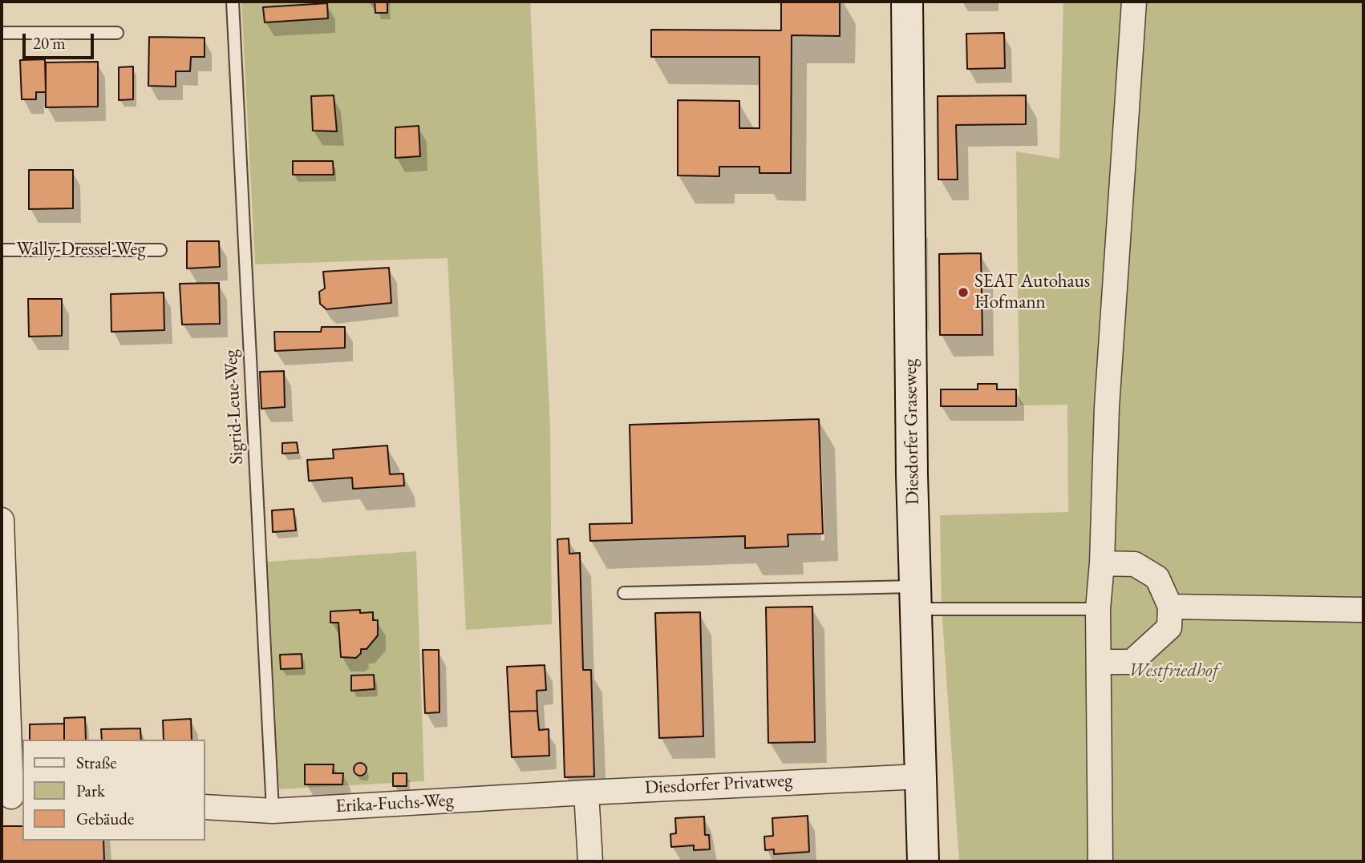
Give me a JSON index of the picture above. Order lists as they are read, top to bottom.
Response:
{
  "streets": {
    "main road": ["Diesdorfer Graseweg"],
    "street": ["Diesdorfer Privatweg", "Erika-Fuchs-Weg"],
    "lane": ["Wally-Dressel-Weg", "Sigrid-Leue-Weg"]
  },
  "crossings": [
    ["Sigrid-Leue-Weg", "Erika-Fuchs-Weg"],
    ["Diesdorfer Graseweg", "Diesdorfer Privatweg"],
    ["Diesdorfer Privatweg", "Erika-Fuchs-Weg"]
  ],
  "parks": ["Westfriedhof"],
  "places": ["SEAT Autohaus Hofmann"],
  "legend": ["Straße", "Park", "Gebäude"],
  "scale_bar": "20 m"
}
